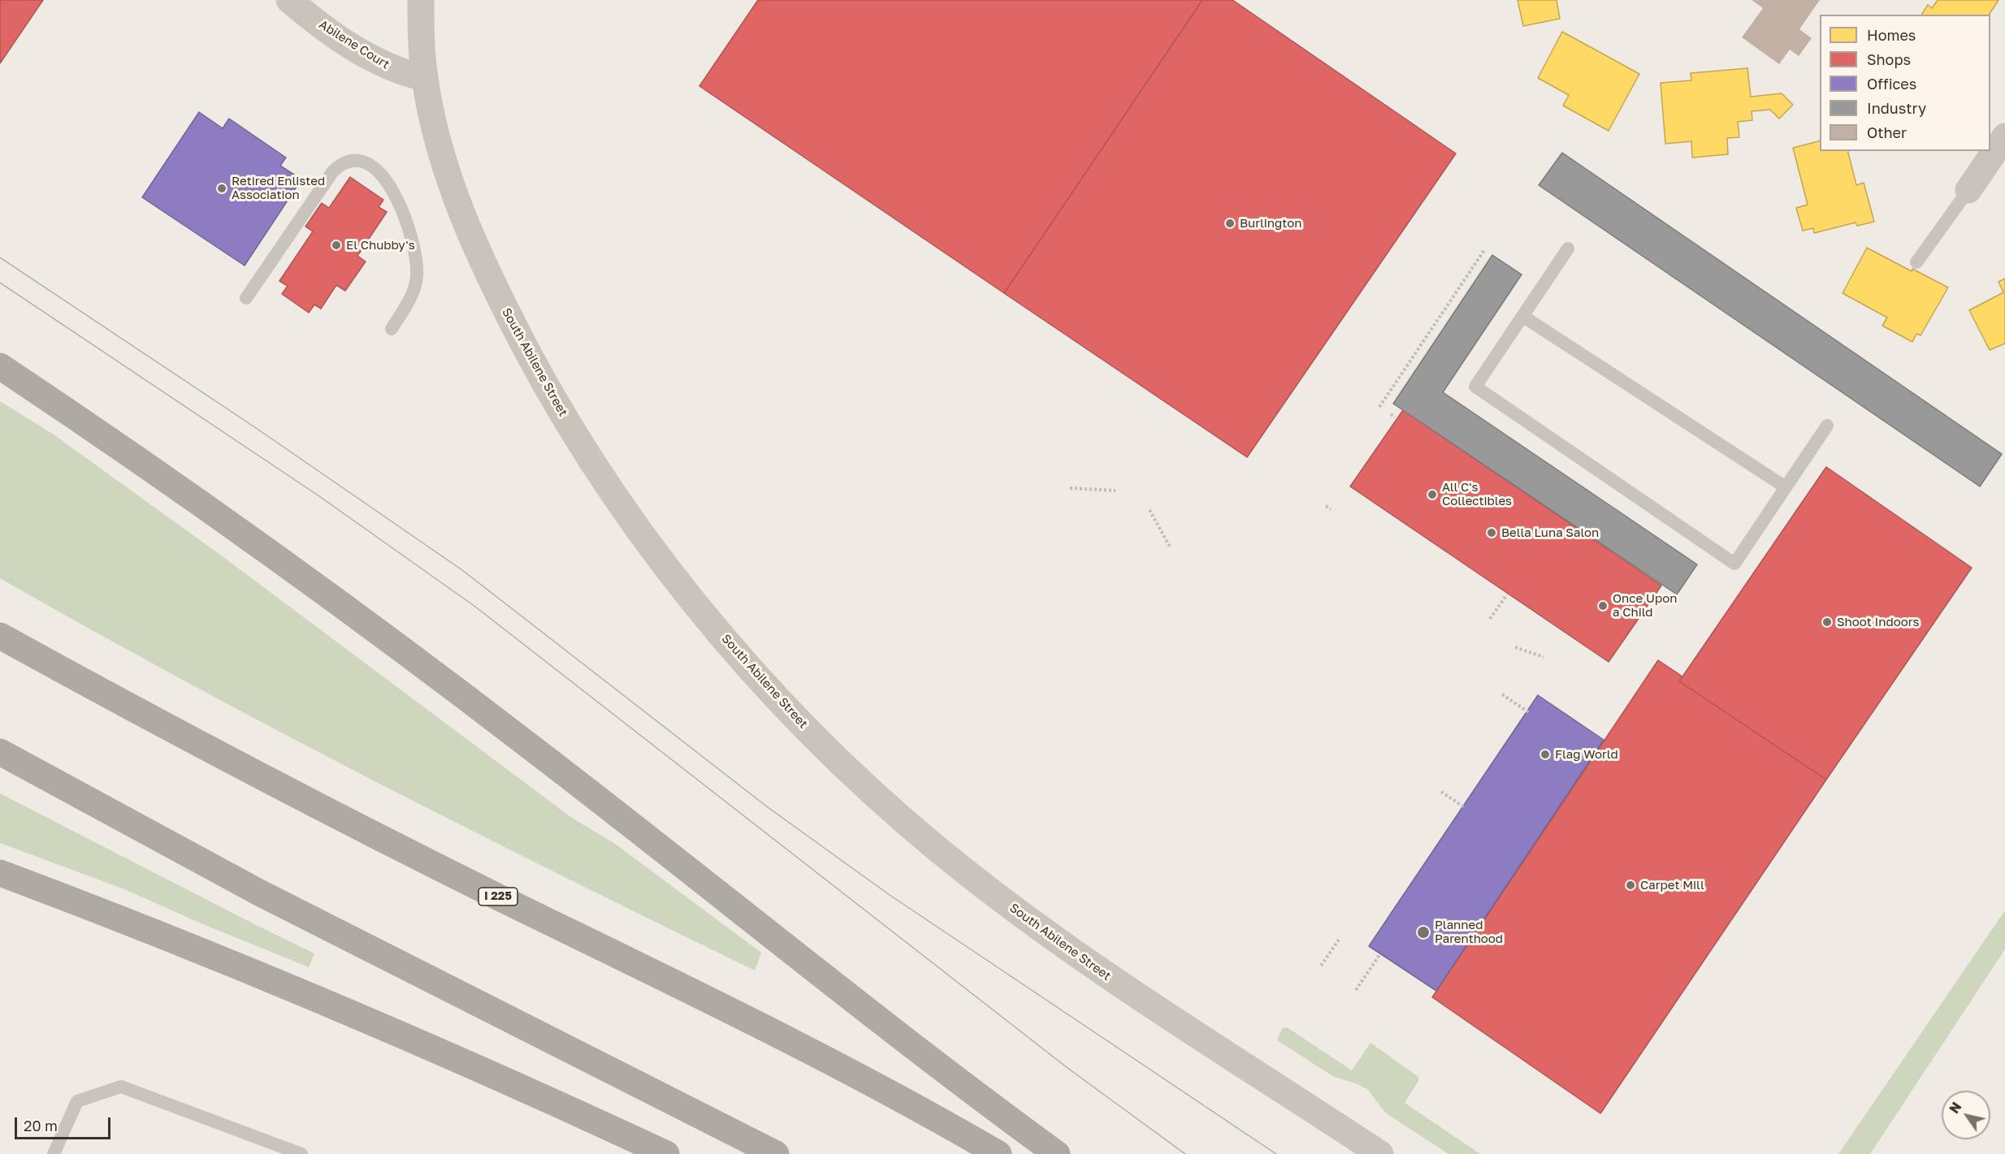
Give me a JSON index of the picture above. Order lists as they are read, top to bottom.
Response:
{
  "streets": {
    "highway": ["I 225"],
    "street": ["Abilene Court", "South Abilene Street"]
  },
  "crossings": [
    ["Abilene Court", "South Abilene Street"]
  ],
  "places": [
    "Retired Enlisted Association",
    "Burlington",
    "El Chubby's",
    "All C's Collectibles",
    "Bella Luna Salon",
    "Once Upon a Child",
    "Shoot Indoors",
    "Flag World",
    "Carpet Mill",
    "Planned Parenthood"
  ],
  "legend": [
    "Homes",
    "Shops",
    "Offices",
    "Industry",
    "Other"
  ],
  "scale_bar": "20 m",
  "north": "top left"
}
